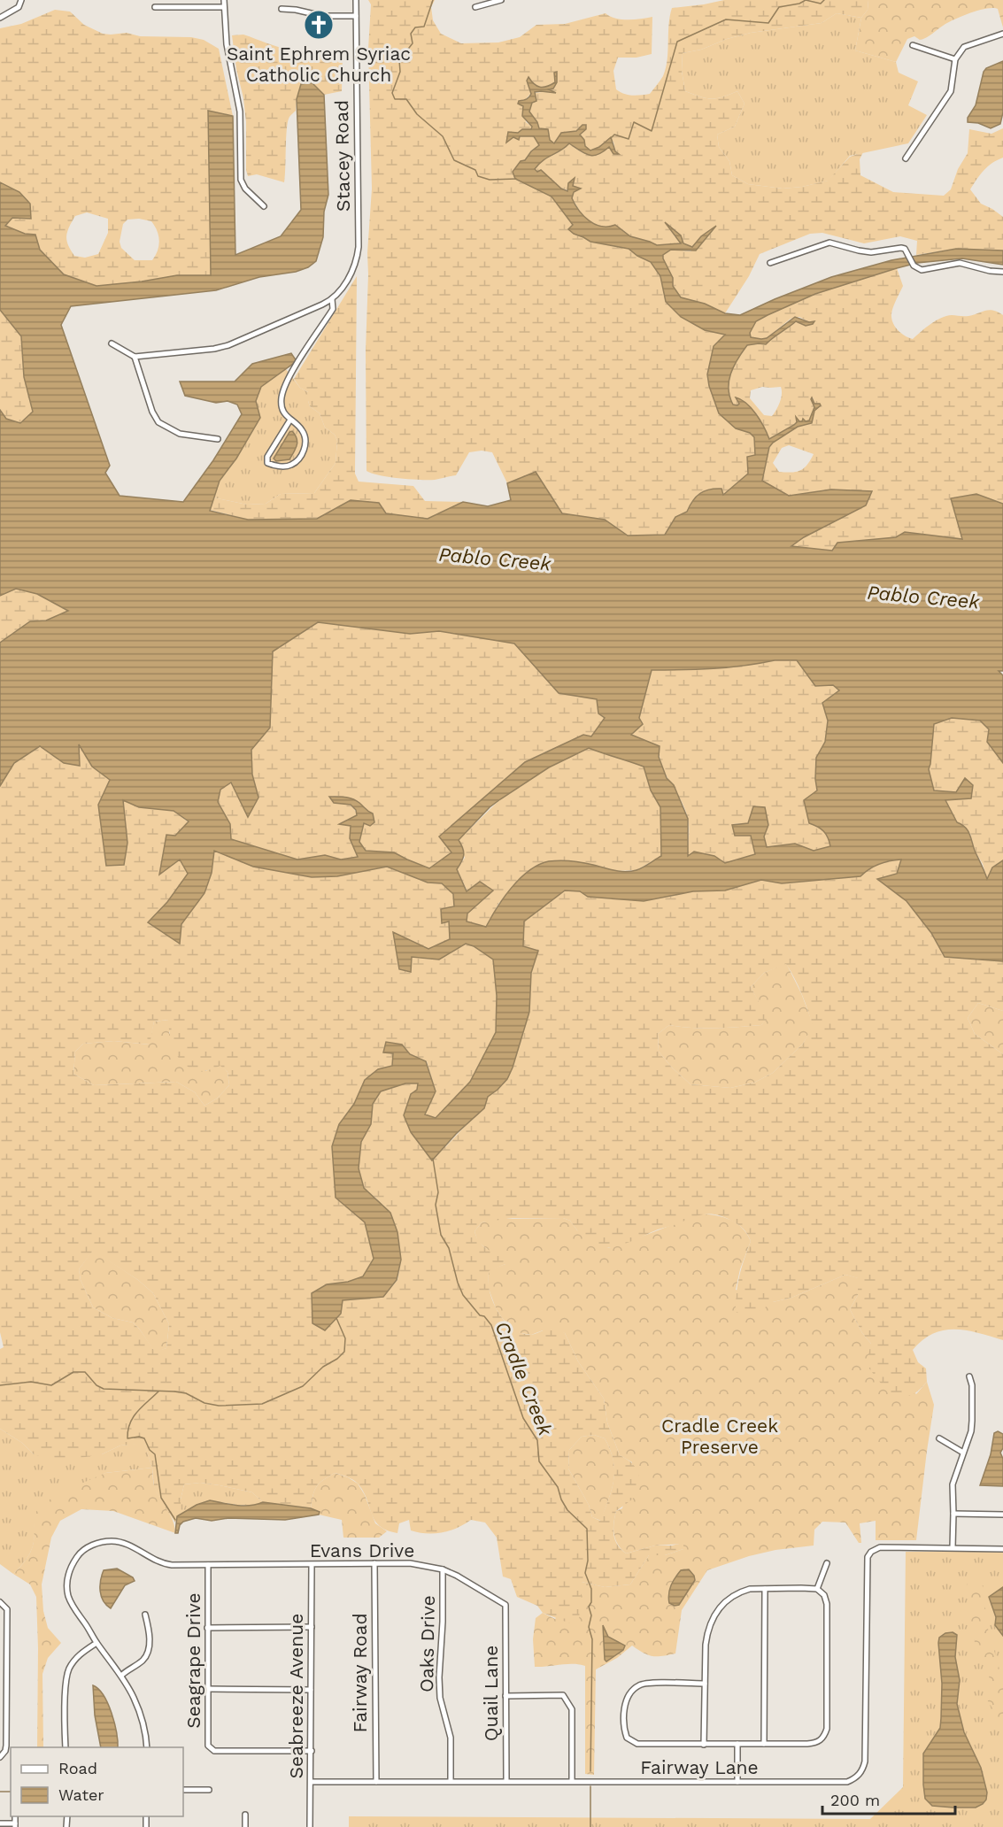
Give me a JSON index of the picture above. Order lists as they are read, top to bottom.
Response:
{
  "streets": {
    "street": [
      "Stacey Road",
      "Evans Drive",
      "Oaks Drive",
      "Seagrape Drive",
      "Fairway Road",
      "Quail Lane",
      "Seabreeze Avenue",
      "Fairway Lane"
    ]
  },
  "crossings": [
    ["Evans Drive", "Oaks Drive"],
    ["Evans Drive", "Seagrape Drive"],
    ["Evans Drive", "Fairway Road"],
    ["Evans Drive", "Quail Lane"],
    ["Evans Drive", "Seabreeze Avenue"],
    ["Oaks Drive", "Fairway Lane"],
    ["Seagrape Drive", "Seabreeze Avenue"],
    ["Fairway Road", "Fairway Lane"],
    ["Quail Lane", "Fairway Lane"],
    ["Seabreeze Avenue", "Fairway Lane"]
  ],
  "water": ["Pablo Creek", "Cradle Creek"],
  "parks": ["Cradle Creek Preserve"],
  "places": {
    "church": ["Saint Ephrem Syriac Catholic Church"]
  },
  "legend": ["Road", "Water"],
  "scale_bar": "200 m"
}
